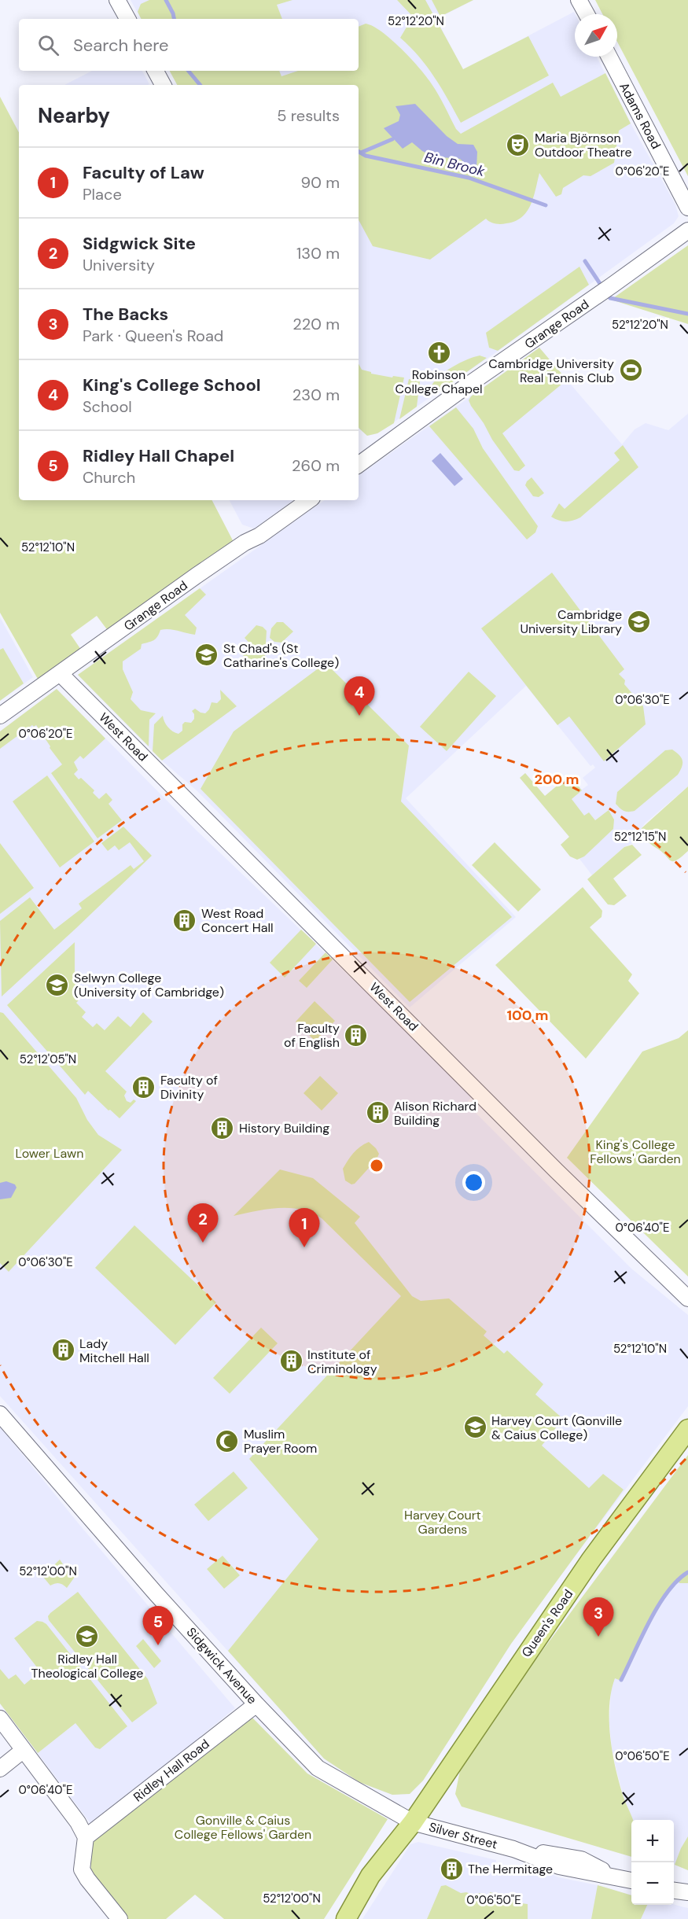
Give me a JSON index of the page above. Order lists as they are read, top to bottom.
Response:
{
  "streets": {
    "main road": ["Queen's Road"],
    "street": [
      "Adams Road",
      "Grange Road",
      "West Road",
      "Sidgwick Avenue",
      "Ridley Hall Road",
      "Silver Street"
    ]
  },
  "crossings": [
    ["Grange Road", "West Road"],
    ["Queen's Road", "Sidgwick Avenue"],
    ["Queen's Road", "Silver Street"],
    ["Sidgwick Avenue", "Ridley Hall Road"],
    ["Sidgwick Avenue", "Silver Street"]
  ],
  "water": ["Bin Brook"],
  "parks": [
    "King's College Fellows' Garden",
    "Lower Lawn",
    "Harvey Court Gardens",
    "Gonville & Caius College Fellows' Garden"
  ],
  "places": {
    "theatre": ["Maria Björnson Outdoor Theatre"],
    "church": ["Robinson College Chapel"],
    "sports": ["Cambridge University Real Tennis Club"],
    "school or university": [
      "Cambridge University Library",
      "St Chad's (St Catharine's College)",
      "Selwyn College (University of Cambridge)",
      "Harvey Court (Gonville & Caius College)",
      "Ridley Hall Theological College"
    ],
    "building": [
      "West Road Concert Hall",
      "Faculty of English",
      "Faculty of Divinity",
      "Alison Richard Building",
      "History Building",
      "Lady Mitchell Hall",
      "Institute of Criminology",
      "The Hermitage"
    ],
    "mosque": ["Muslim Prayer Room"]
  },
  "north": "top right",
  "page": {
    "search": "Search here",
    "heading": ["Nearby", "5 results"],
    "list": [
      {
        "mark": "1",
        "name": "Faculty of Law",
        "note": "Place",
        "value": "90 m"
      },
      {
        "mark": "2",
        "name": "Sidgwick Site",
        "note": "University",
        "value": "130 m"
      },
      {
        "mark": "3",
        "name": "The Backs",
        "note": "Park · Queen's Road",
        "value": "220 m"
      },
      {
        "mark": "4",
        "name": "King's College School",
        "note": "School",
        "value": "230 m"
      },
      {
        "mark": "5",
        "name": "Ridley Hall Chapel",
        "note": "Church",
        "value": "260 m"
      }
    ],
    "pins": [
      "4",
      "2",
      "1",
      "3",
      "5"
    ],
    "map_buttons": ["+", "−"]
  },
  "coordinates": [
    "52°12'20\"N",
    "0°06'20\"E",
    "52°12'10\"N",
    "0°06'30\"E",
    "52°12'15\"N",
    "52°12'05\"N",
    "0°06'40\"E",
    "52°12'00\"N",
    "0°06'50\"E"
  ],
  "rings": ["200 m", "100 m"]
}
